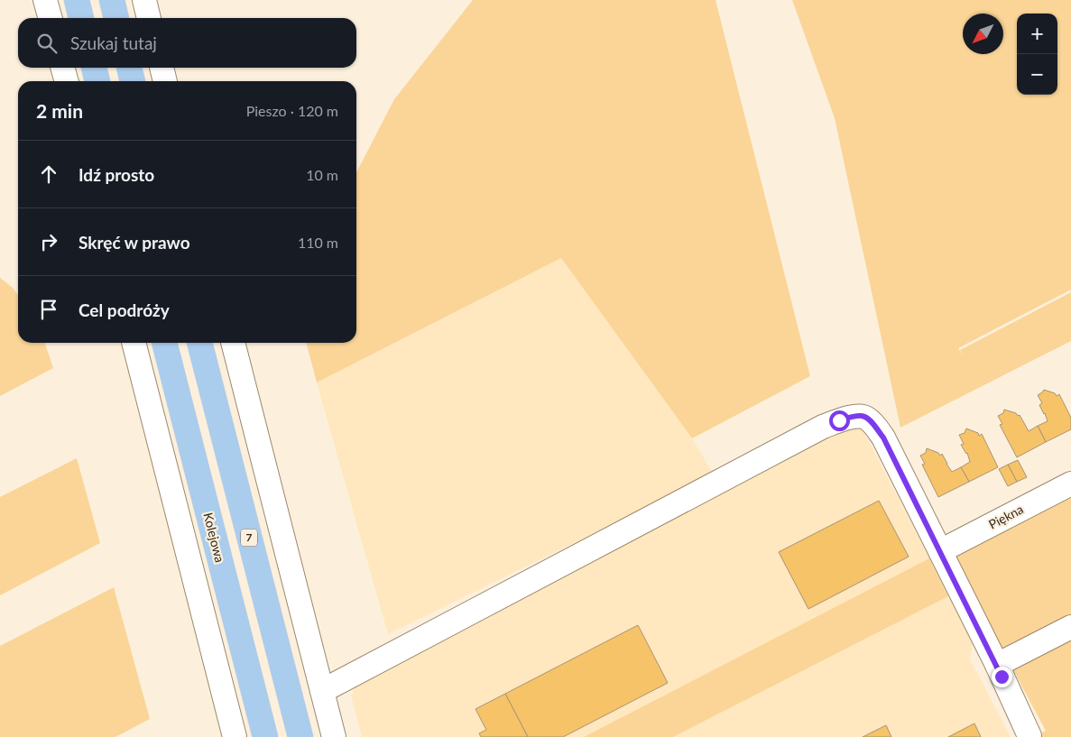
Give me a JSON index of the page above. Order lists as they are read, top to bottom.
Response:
{
  "streets": {
    "highway": ["Kolejowa", "7"],
    "street": ["Piękna"]
  },
  "north": "bottom left",
  "page": {
    "map_buttons": ["+", "−"],
    "search": "Szukaj tutaj",
    "heading": ["2 min", "Pieszo · 120 m"],
    "list": [
      ["Idź prosto", "10 m"],
      ["Skręć w prawo", "110 m"],
      "Cel podróży"
    ]
  }
}
